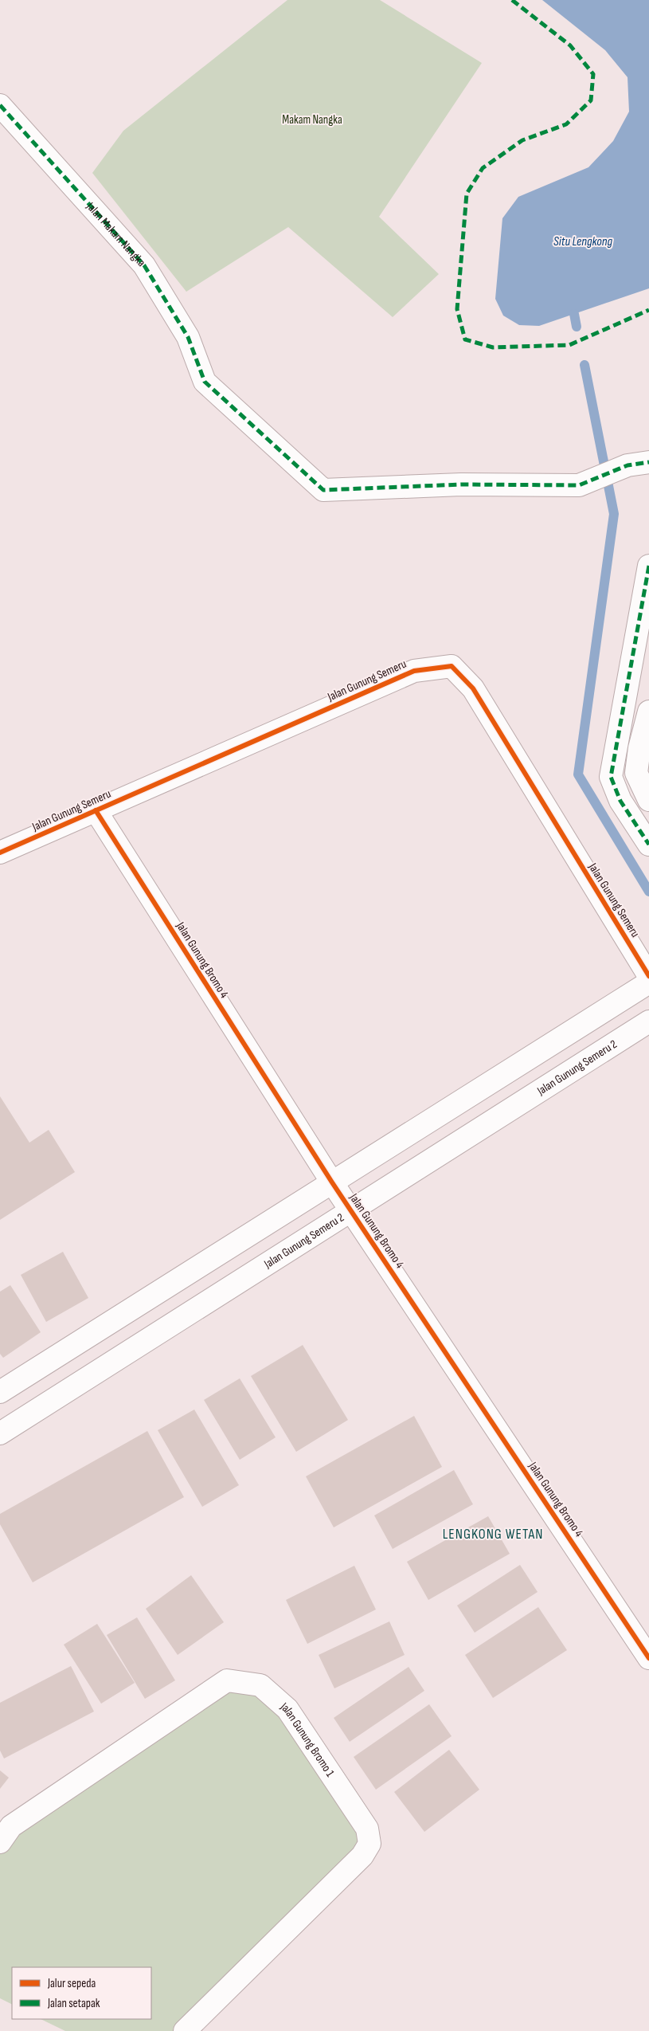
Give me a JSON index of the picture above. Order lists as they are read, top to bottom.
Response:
{
  "streets": {
    "street": [
      "Jalan Makam Nangka",
      "Jalan Gunung Semeru",
      "Jalan Gunung Bromo 4",
      "Jalan Gunung Semeru 2",
      "Jalan Gunung Bromo 1"
    ]
  },
  "crossings": [
    ["Jalan Gunung Semeru", "Jalan Gunung Bromo 4"],
    ["Jalan Gunung Bromo 4", "Jalan Gunung Semeru 2"]
  ],
  "districts": ["LENGKONG WETAN"],
  "water": ["Situ Lengkong"],
  "parks": ["Makam Nangka"],
  "legend": ["Jalur sepeda", "Jalan setapak"]
}
